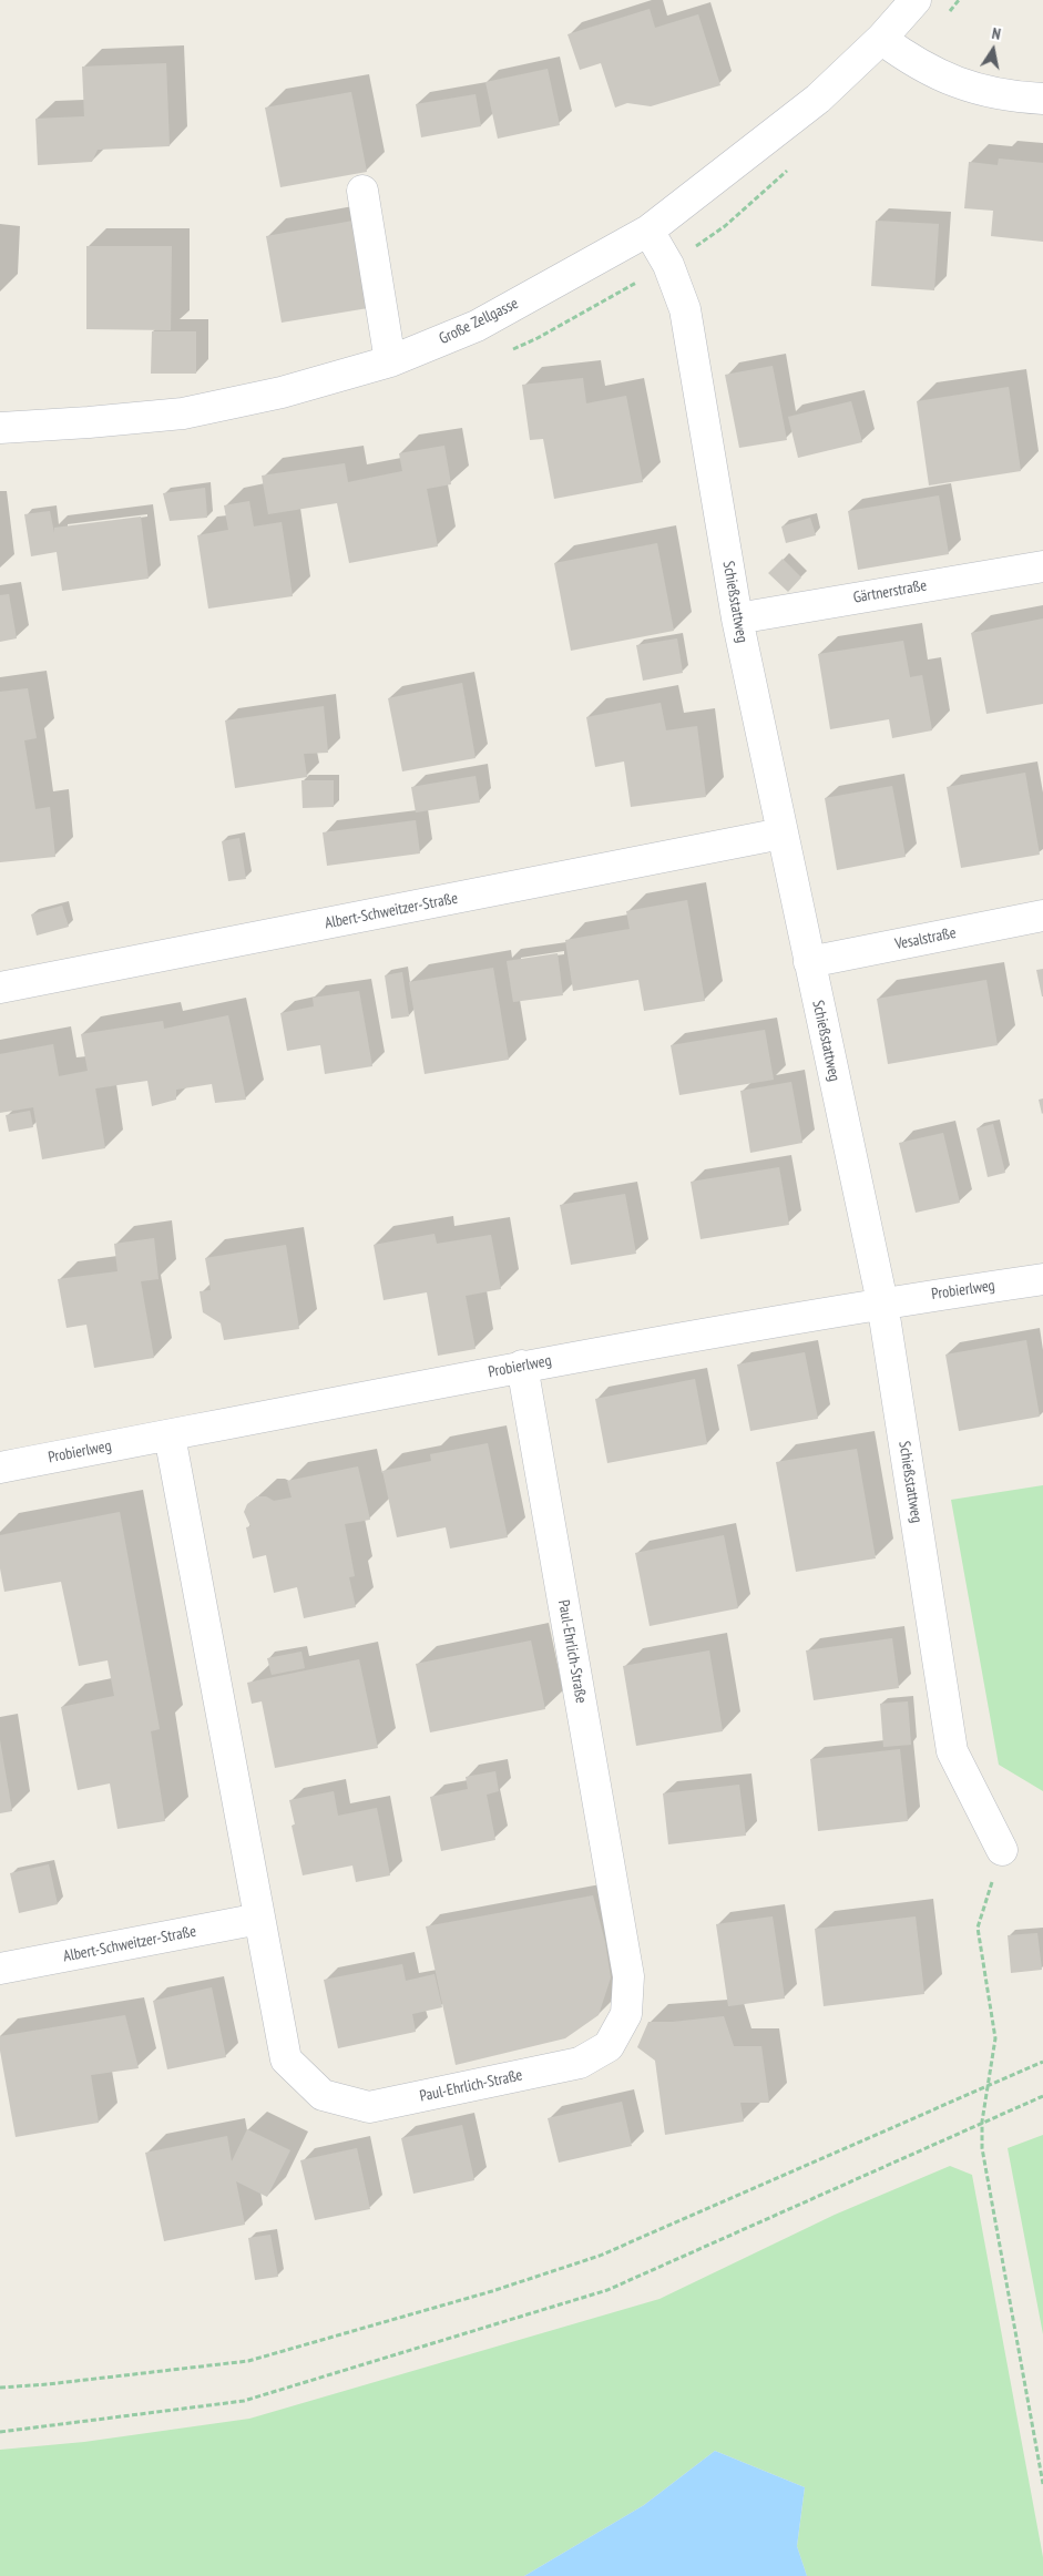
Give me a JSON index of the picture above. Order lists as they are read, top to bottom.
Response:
{
  "streets": {
    "street": [
      "Große Zellgasse",
      "Gärtnerstraße",
      "Schießstattweg",
      "Albert-Schweitzer-Straße",
      "Vesalstraße",
      "Probierlweg",
      "Paul-Ehrlich-Straße"
    ]
  },
  "crossings": [
    ["Große Zellgasse", "Schießstattweg"],
    ["Gärtnerstraße", "Schießstattweg"],
    ["Schießstattweg", "Albert-Schweitzer-Straße"],
    ["Schießstattweg", "Vesalstraße"],
    ["Schießstattweg", "Probierlweg"],
    ["Albert-Schweitzer-Straße", "Paul-Ehrlich-Straße"],
    ["Probierlweg", "Paul-Ehrlich-Straße"]
  ],
  "north": "top"
}
